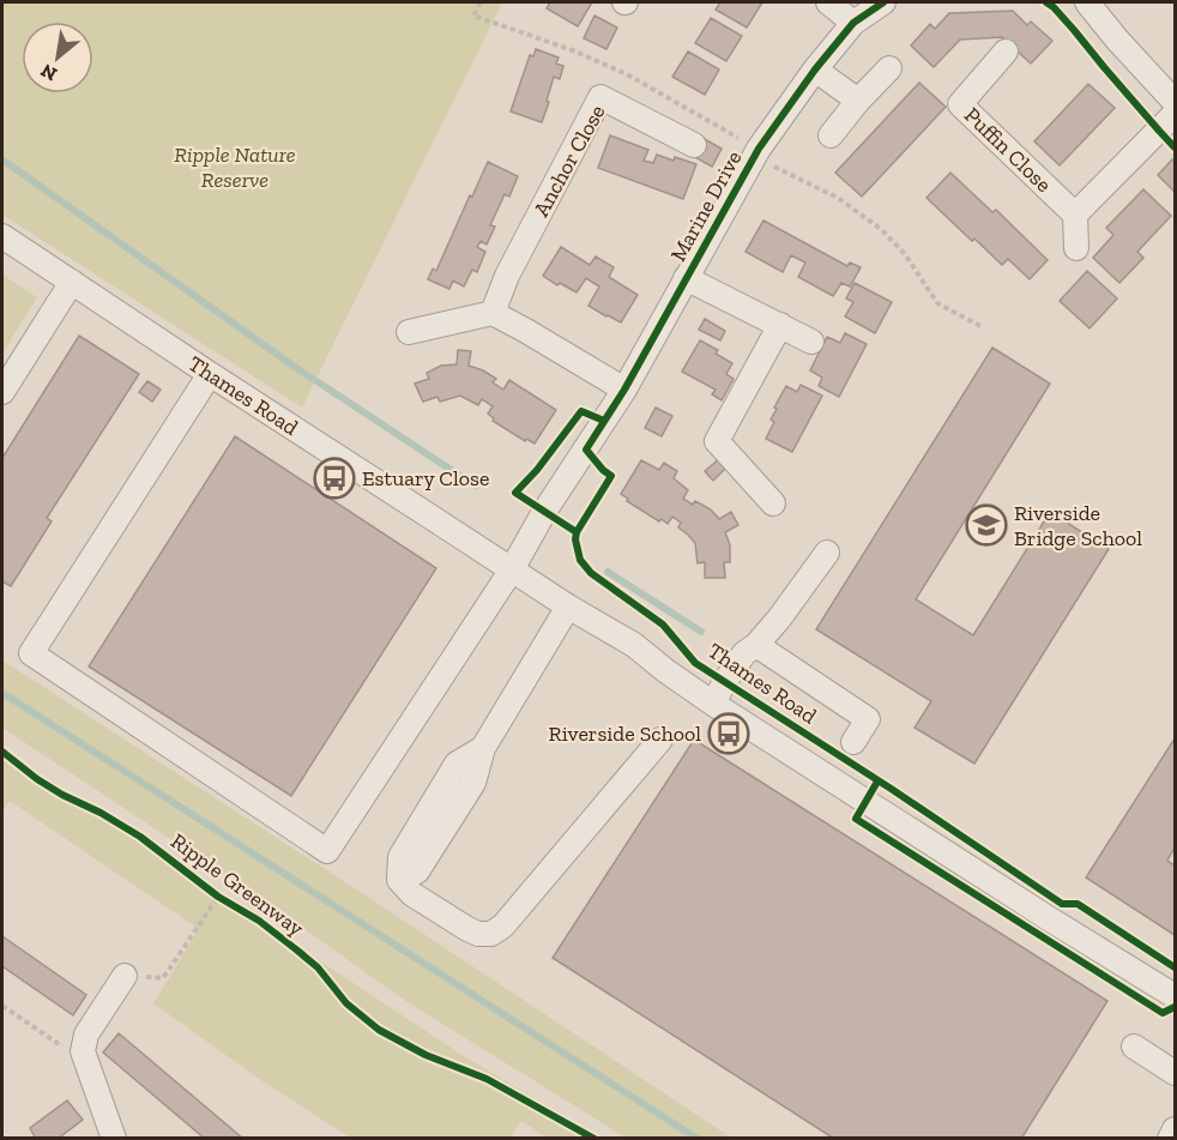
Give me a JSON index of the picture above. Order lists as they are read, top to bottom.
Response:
{
  "streets": {
    "street": [
      "Puffin Close",
      "Anchor Close",
      "Marine Drive",
      "Thames Road"
    ],
    "cycle path": ["Ripple Greenway"]
  },
  "crossings": [
    ["Marine Drive", "Thames Road"]
  ],
  "parks": ["Ripple Nature Reserve"],
  "places": {
    "bus stop": ["Estuary Close", "Riverside School"],
    "school or university": ["Riverside Bridge School"]
  },
  "north": "bottom left"
}
